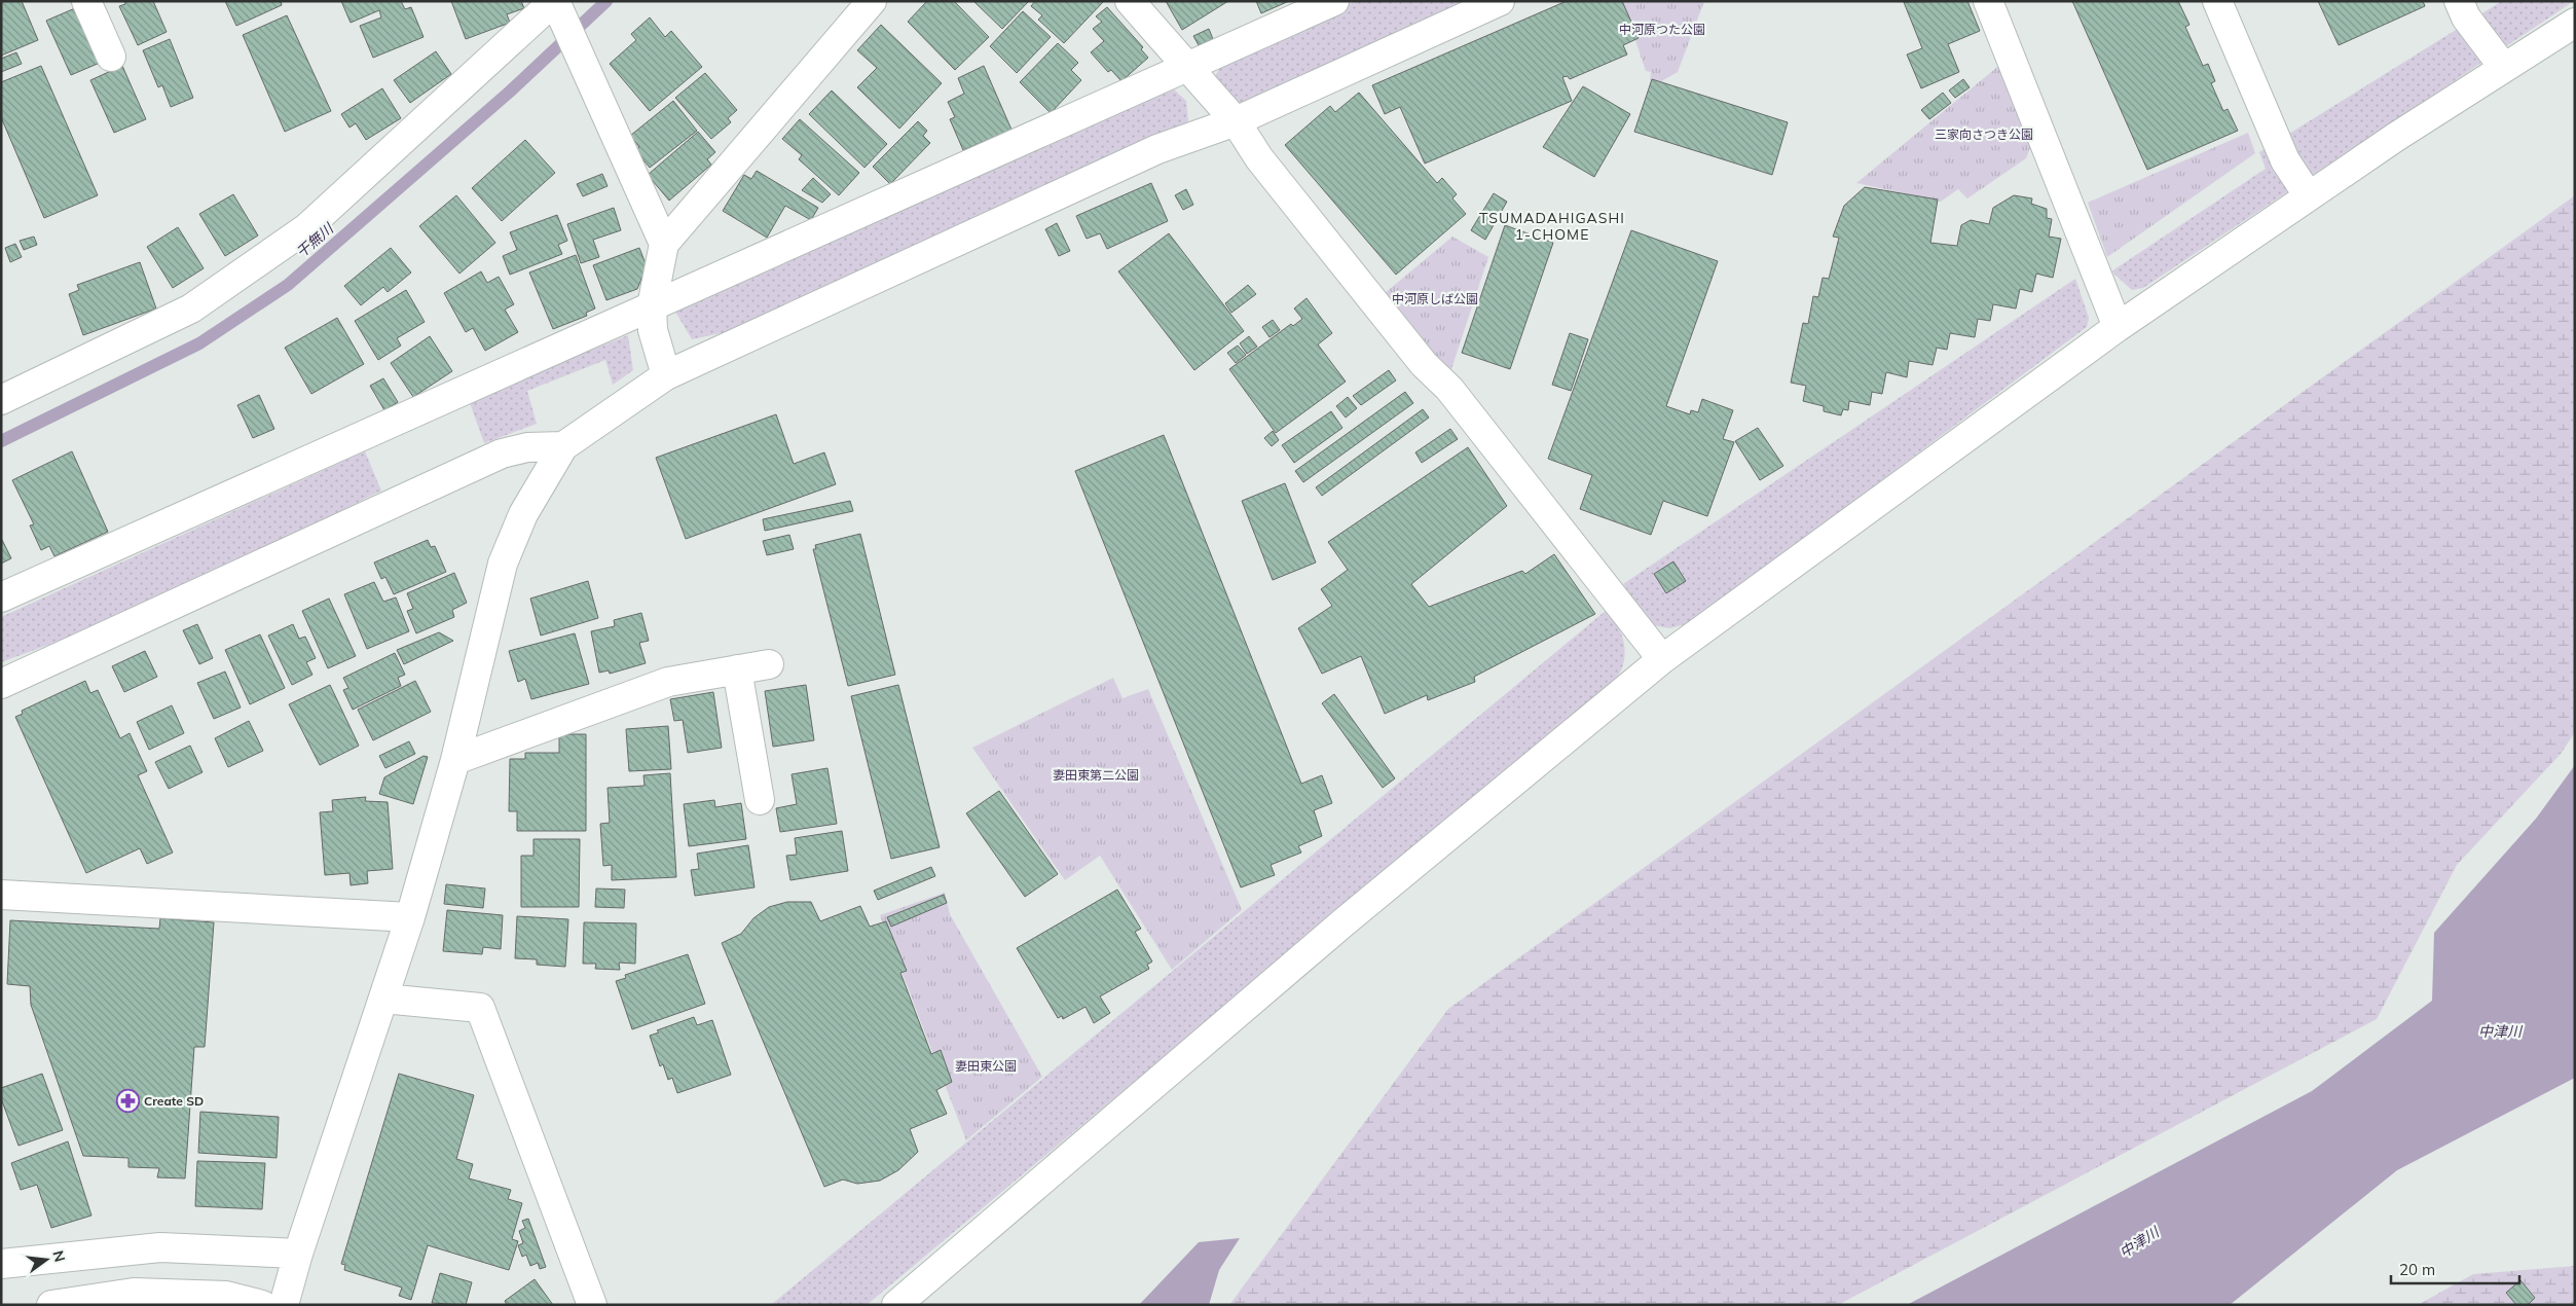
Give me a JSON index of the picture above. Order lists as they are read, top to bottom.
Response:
{
  "districts": ["TSUMADAHIGASHI 1-CHOME"],
  "water": ["干無川", "中津川"],
  "parks": [
    "中河原つた公園",
    "三家向さつき公園",
    "中河原しば公園",
    "妻田東第二公園",
    "妻田東公園"
  ],
  "places": {
    "pharmacy": ["Create SD"]
  },
  "scale_bar": "20 m",
  "north": "right"
}
